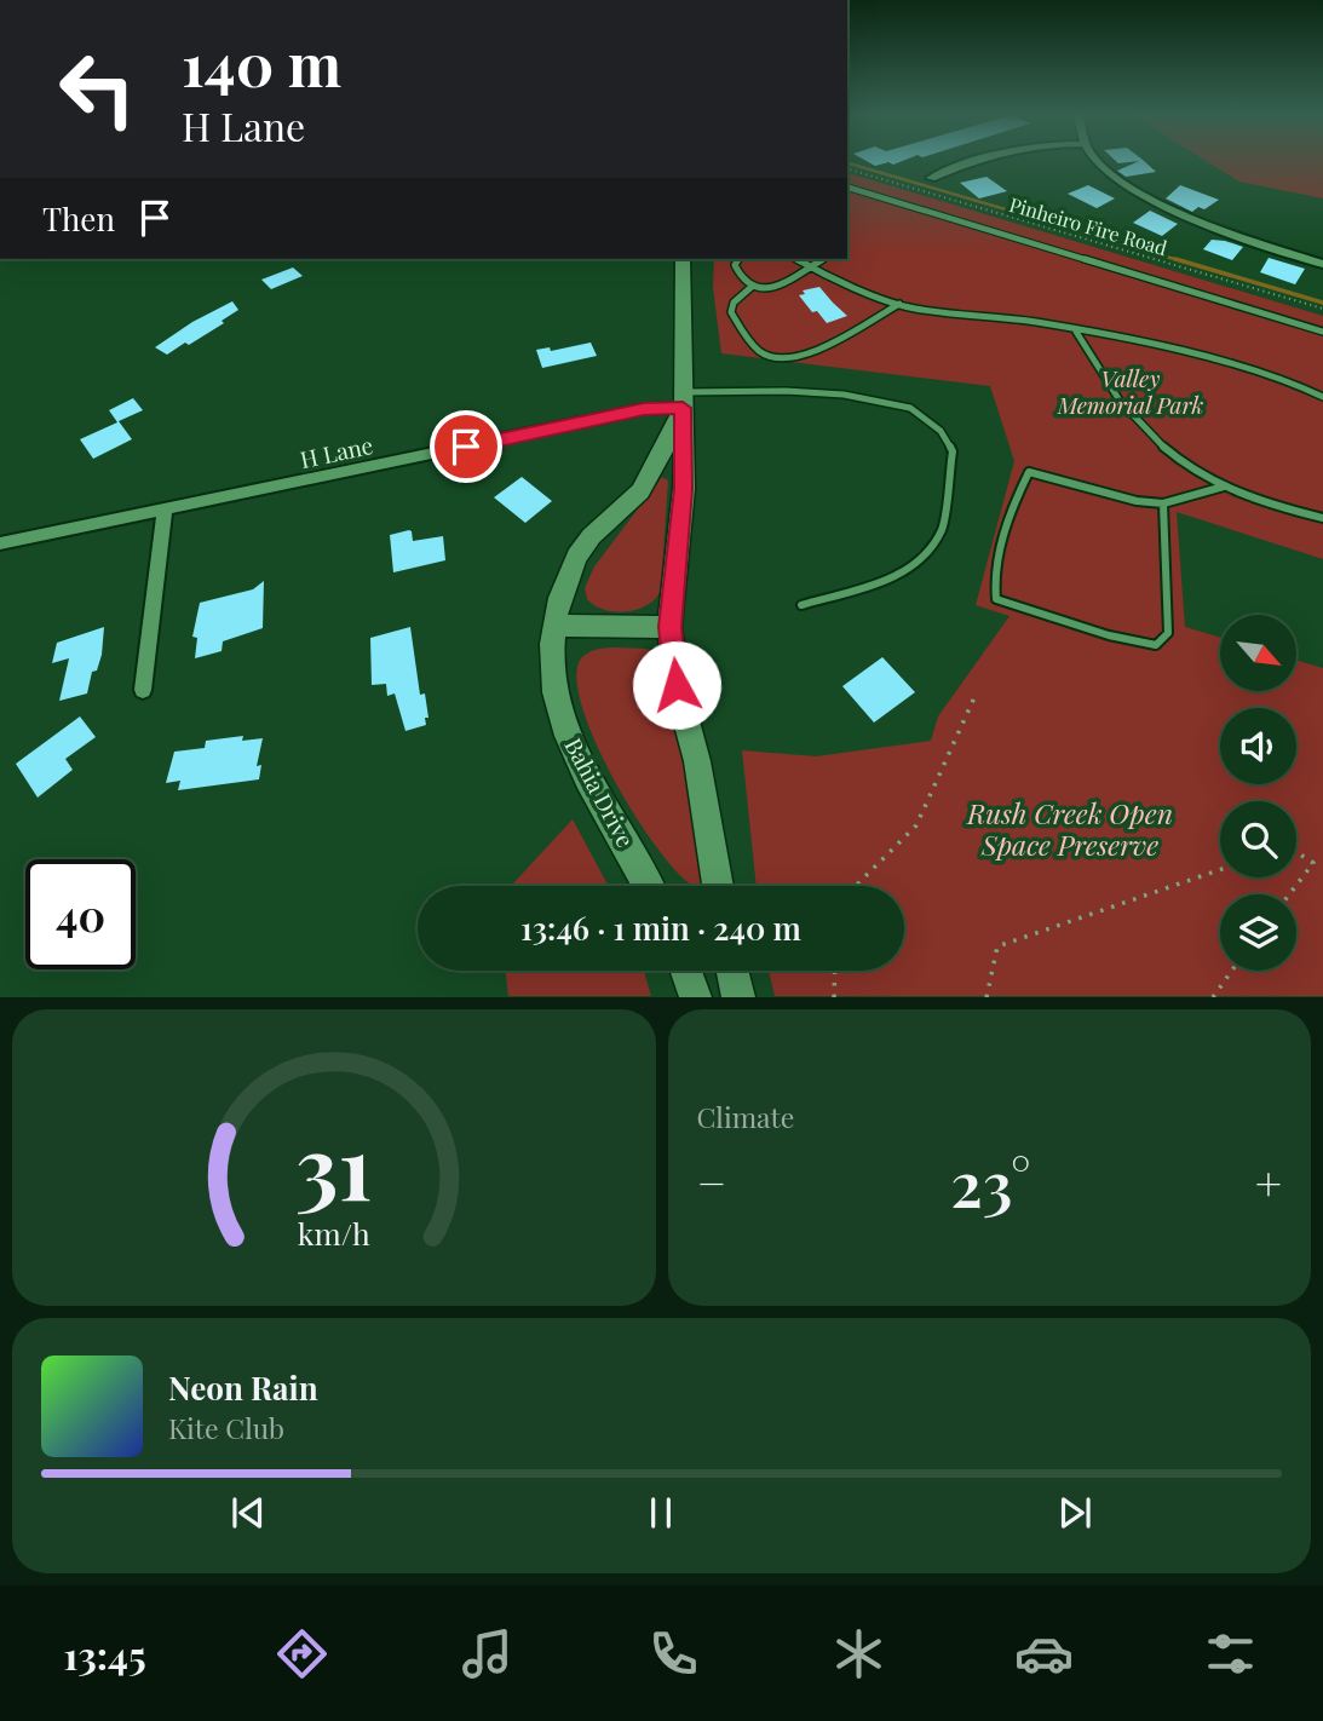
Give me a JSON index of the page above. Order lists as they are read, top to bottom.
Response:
{
  "streets": {
    "street": ["H Lane", "Bahia Drive"],
    "path": ["Pinheiro Fire Road"]
  },
  "crossings": [
    ["H Lane", "Bahia Drive"]
  ],
  "parks": ["Valley Memorial Park", "Rush Creek Open Space Preserve"],
  "north": "bottom right",
  "page": {
    "turn": ["140 m", "H Lane"],
    "then": "Then",
    "limit": "40",
    "trip": "13:46 · 1 min · 240 m",
    "tile": "Climate",
    "heat": ["−", "23°", "+"],
    "song": ["Neon Rain", "Kite Club"],
    "tabs": "13:45",
    "gauge": ["31", "km/h"]
  }
}
